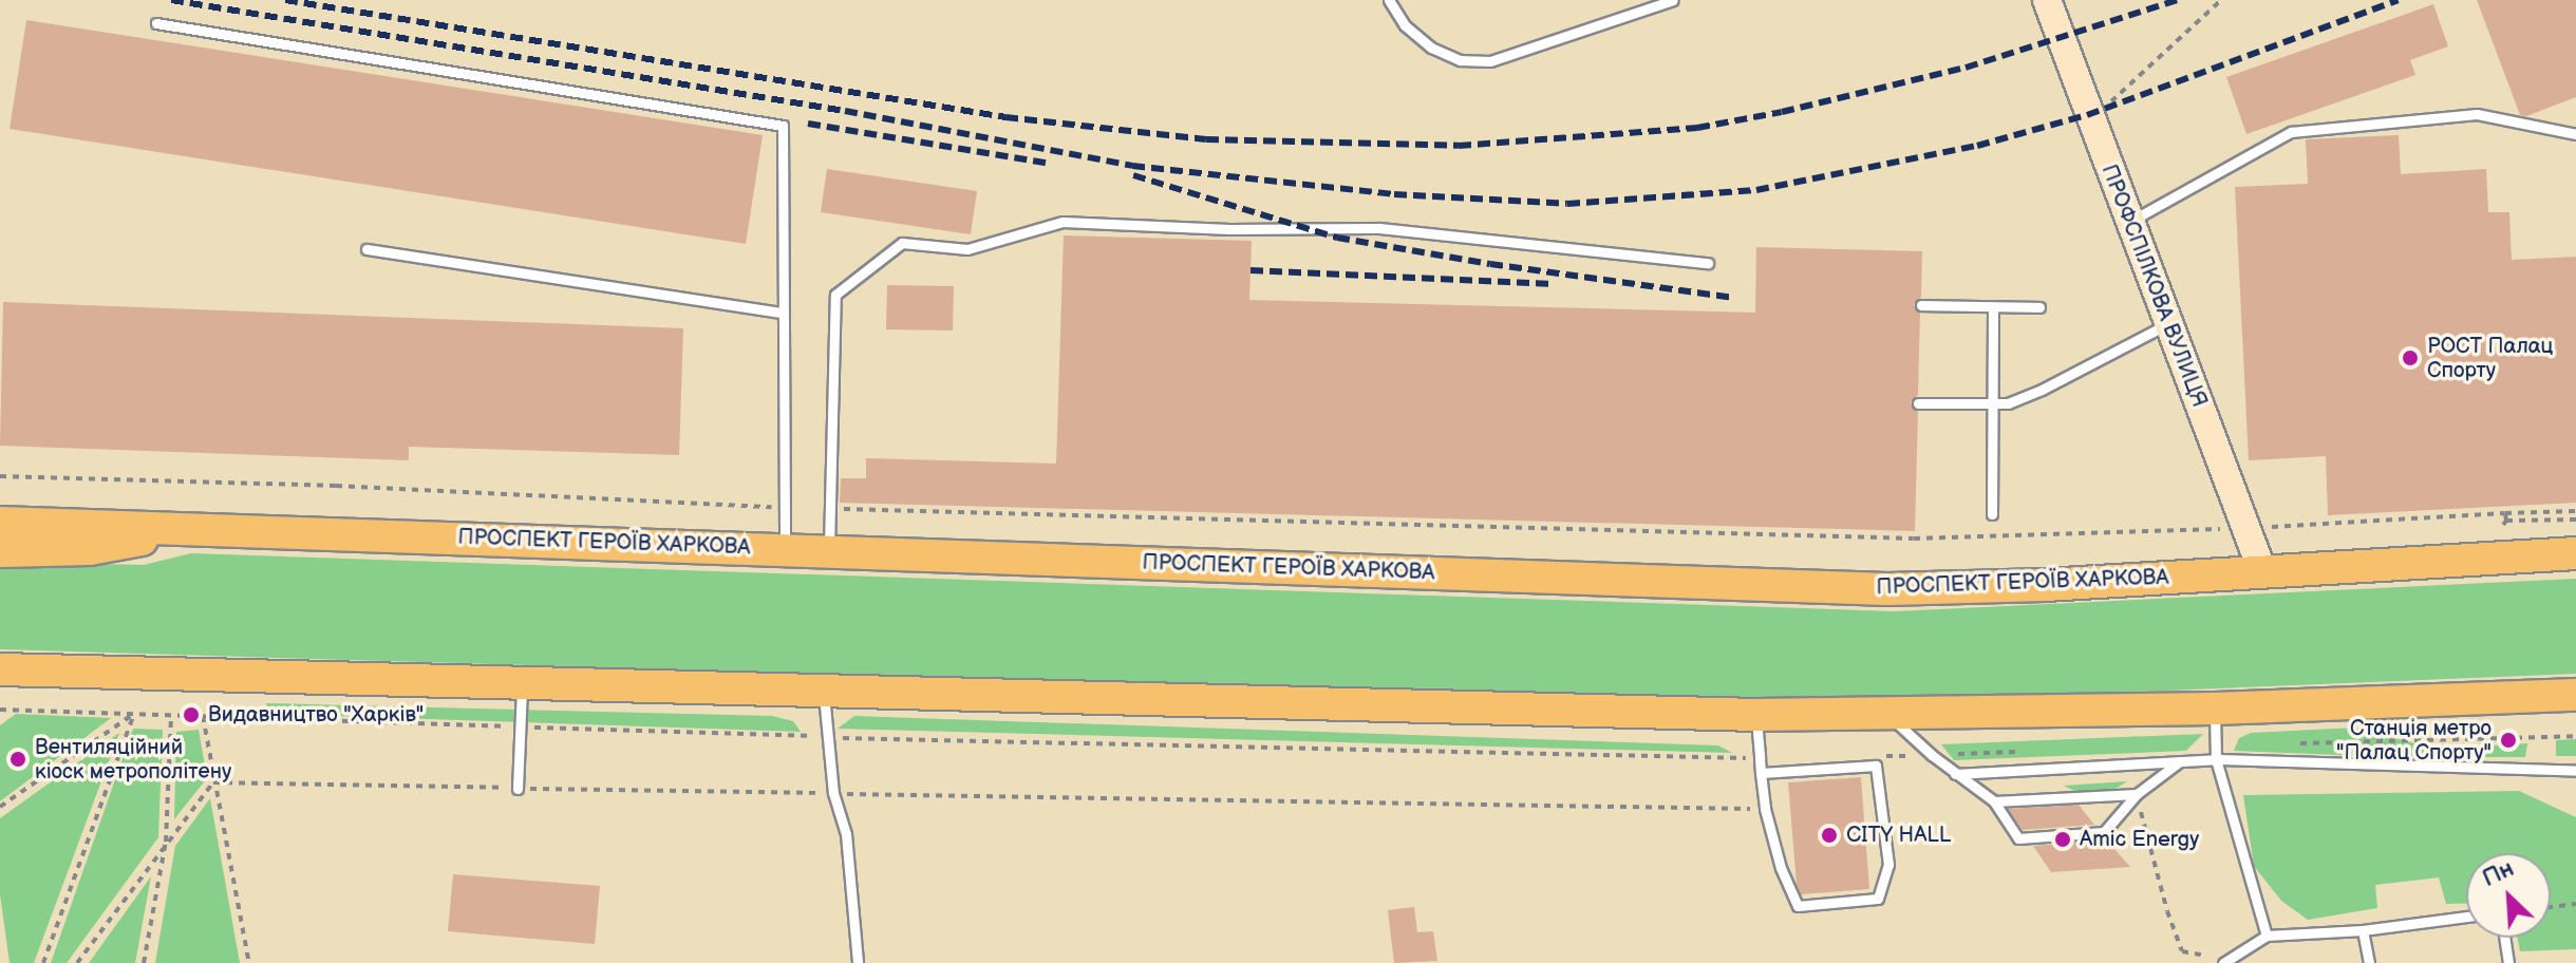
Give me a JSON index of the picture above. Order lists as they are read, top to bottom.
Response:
{
  "streets": {
    "main road": ["ПРОСПЕКТ ГЕРОЇВ ХАРКОВА"],
    "street": ["ПРОФСПІЛКОВА ВУЛИЦЯ"]
  },
  "crossings": [
    ["ПРОФСПІЛКОВА ВУЛИЦЯ", "ПРОСПЕКТ ГЕРОЇВ ХАРКОВА"]
  ],
  "places": [
    "РОСТ Палац Спорту",
    "Видавництво \"Харків\"",
    "Станція метро \"Палац Спорту\"",
    "Вентиляційний кіоск метрополітену",
    "CITY HALL",
    "Amic Energy"
  ],
  "north": "top left"
}
